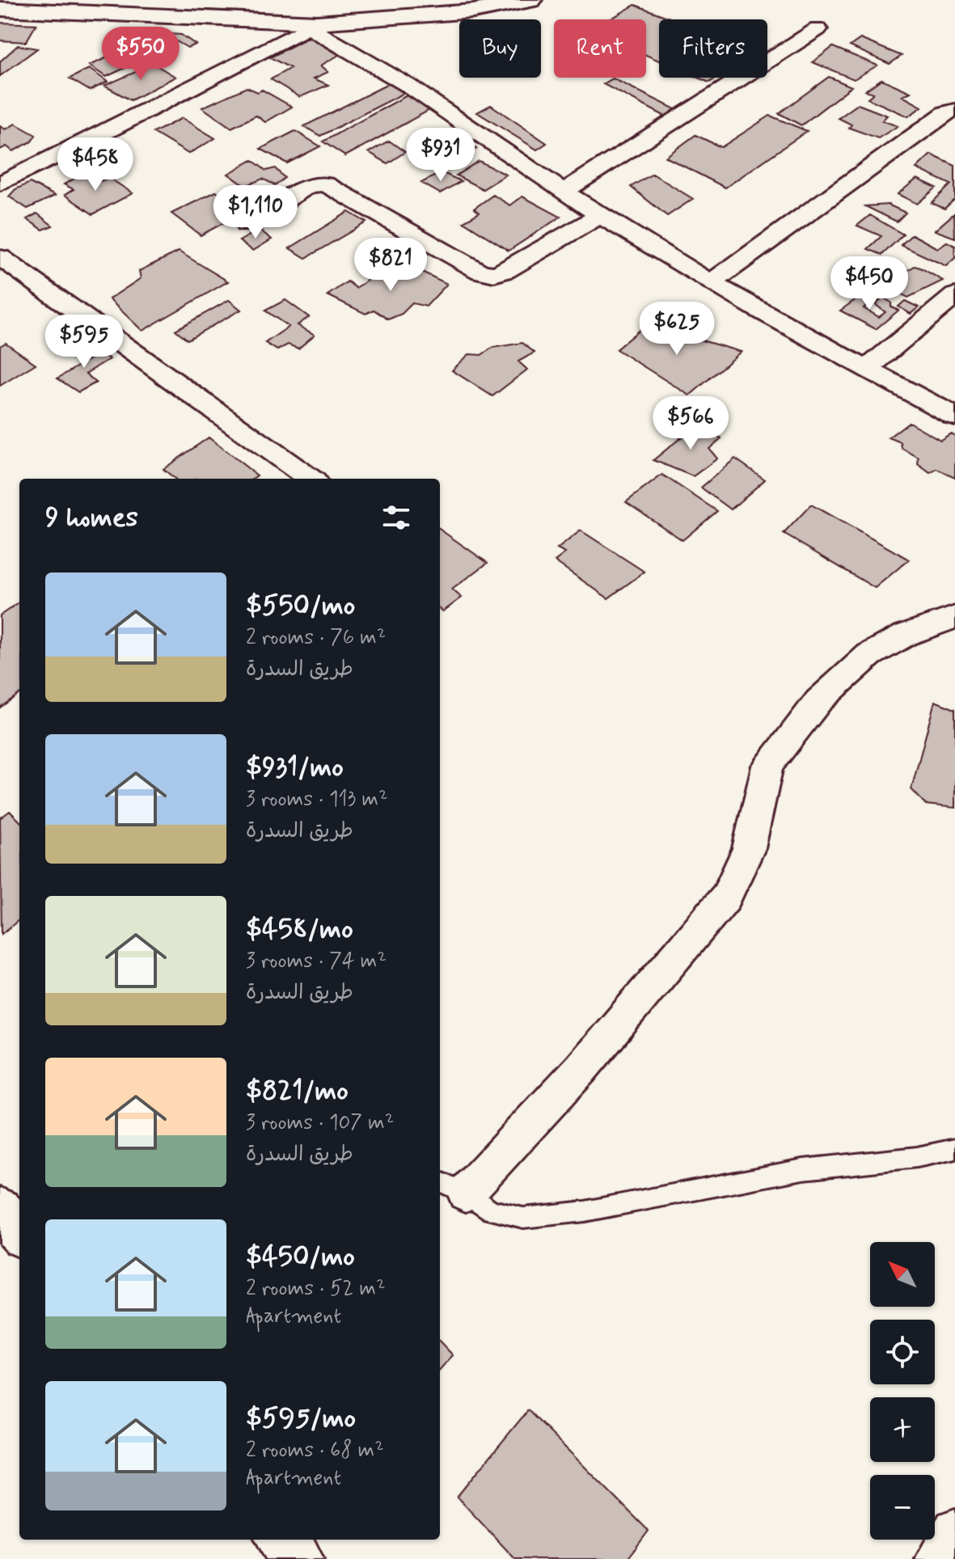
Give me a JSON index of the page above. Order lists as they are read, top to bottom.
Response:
{
  "north": "top left",
  "page": {
    "chip": ["Buy", "Rent", "Filters"],
    "price": [
      "$550",
      "$931",
      "$458",
      "$1,110",
      "$821",
      "$450",
      "$625",
      "$595",
      "$566"
    ],
    "heading": "9 homes",
    "list": [
      {
        "name": "$550/mo",
        "note": "2 rooms · 76 m² · طريق السدرة"
      },
      {
        "name": "$931/mo",
        "note": "3 rooms · 113 m² · طريق السدرة"
      },
      {
        "name": "$458/mo",
        "note": "3 rooms · 74 m² · طريق السدرة"
      },
      {
        "name": "$821/mo",
        "note": "3 rooms · 107 m² · طريق السدرة"
      },
      {
        "name": "$450/mo",
        "note": "2 rooms · 52 m² · Apartment"
      },
      {
        "name": "$595/mo",
        "note": "2 rooms · 68 m² · Apartment"
      }
    ],
    "map_buttons": ["+", "−"]
  }
}
